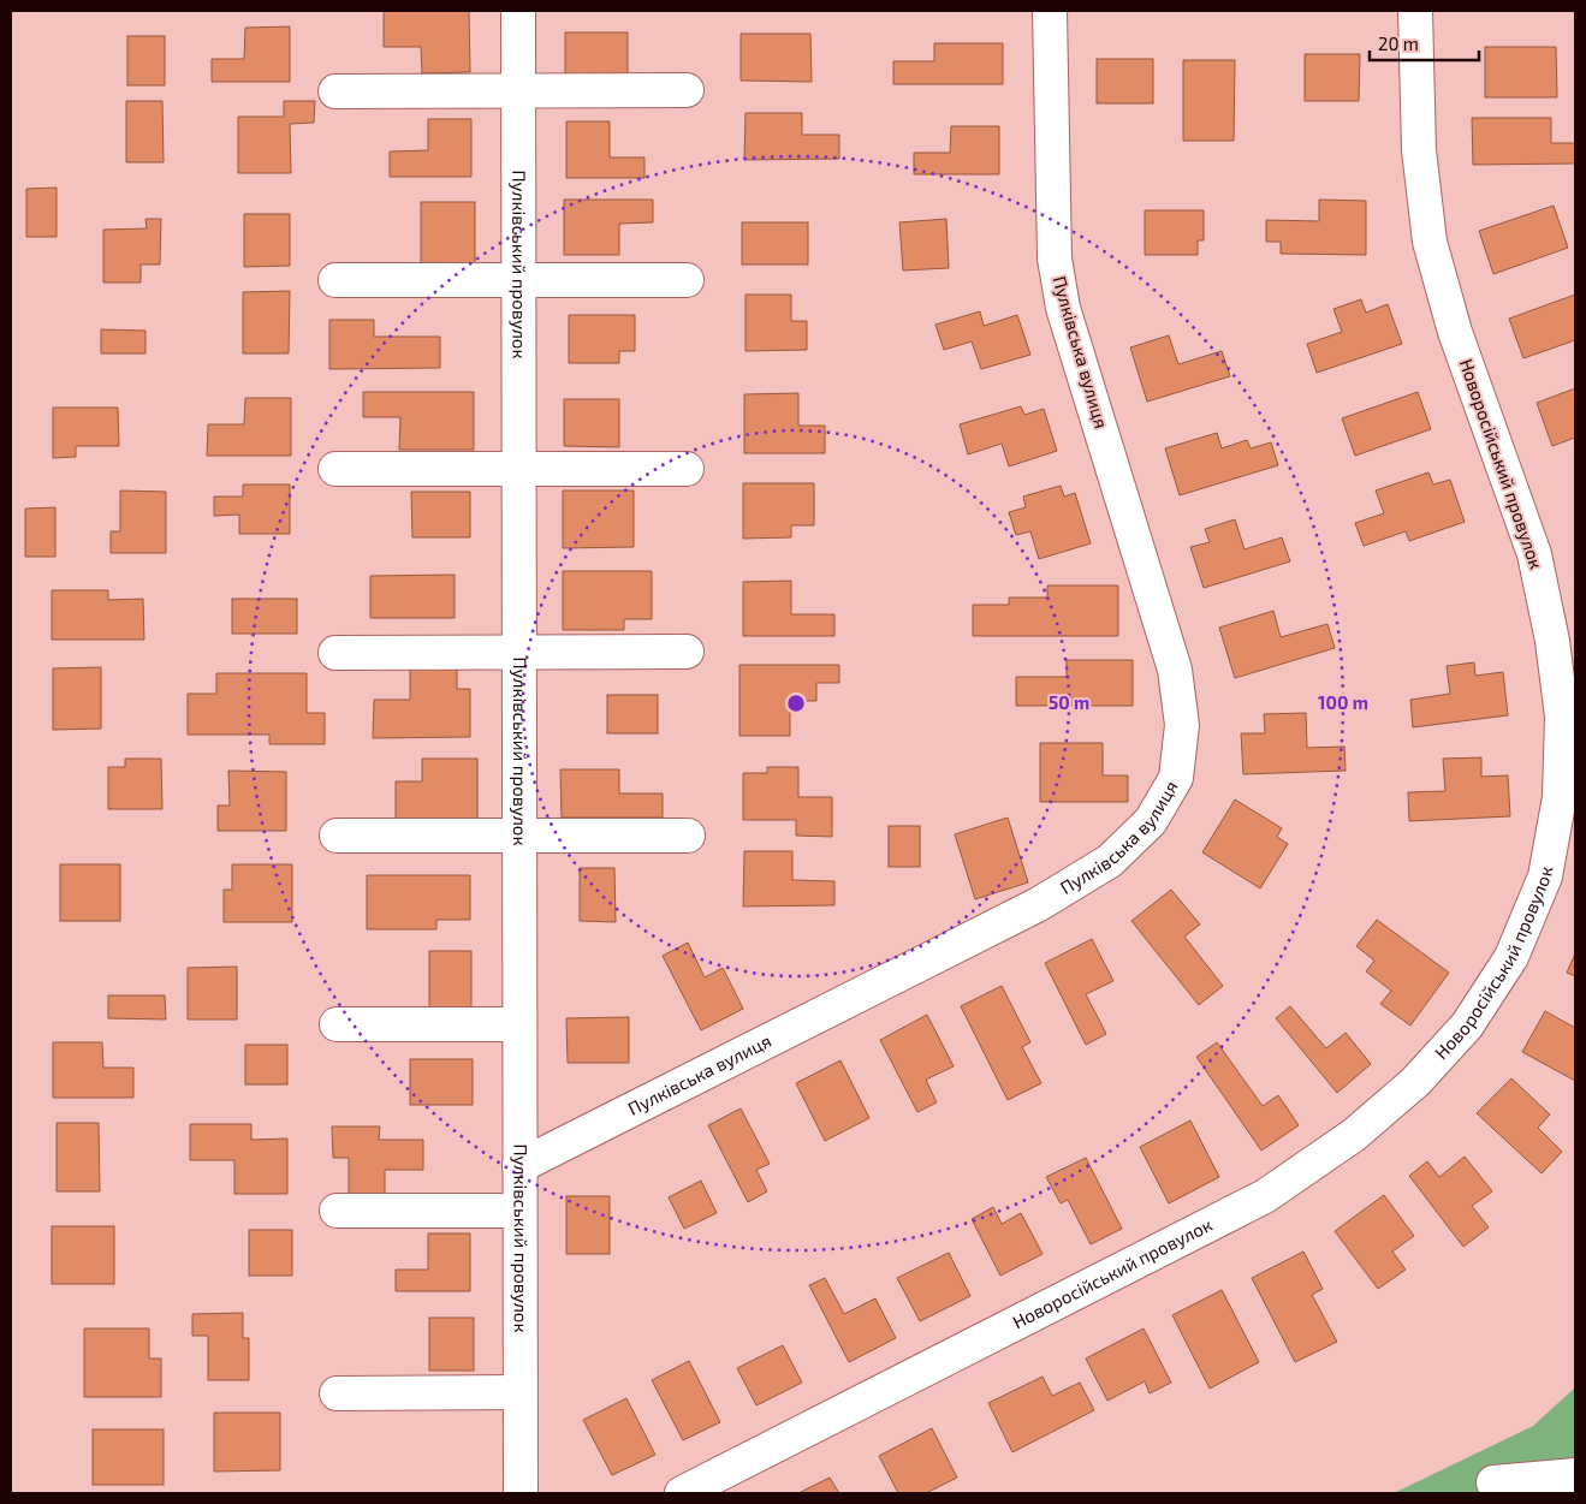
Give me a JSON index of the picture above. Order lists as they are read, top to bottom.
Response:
{
  "streets": {
    "street": ["Пулківський провулок", "Пулківська вулиця", "Новоросійський провулок"]
  },
  "crossings": [
    ["Пулківський провулок", "Пулківська вулиця"]
  ],
  "scale_bar": "20 m",
  "rings": ["50 m", "100 m"]
}
